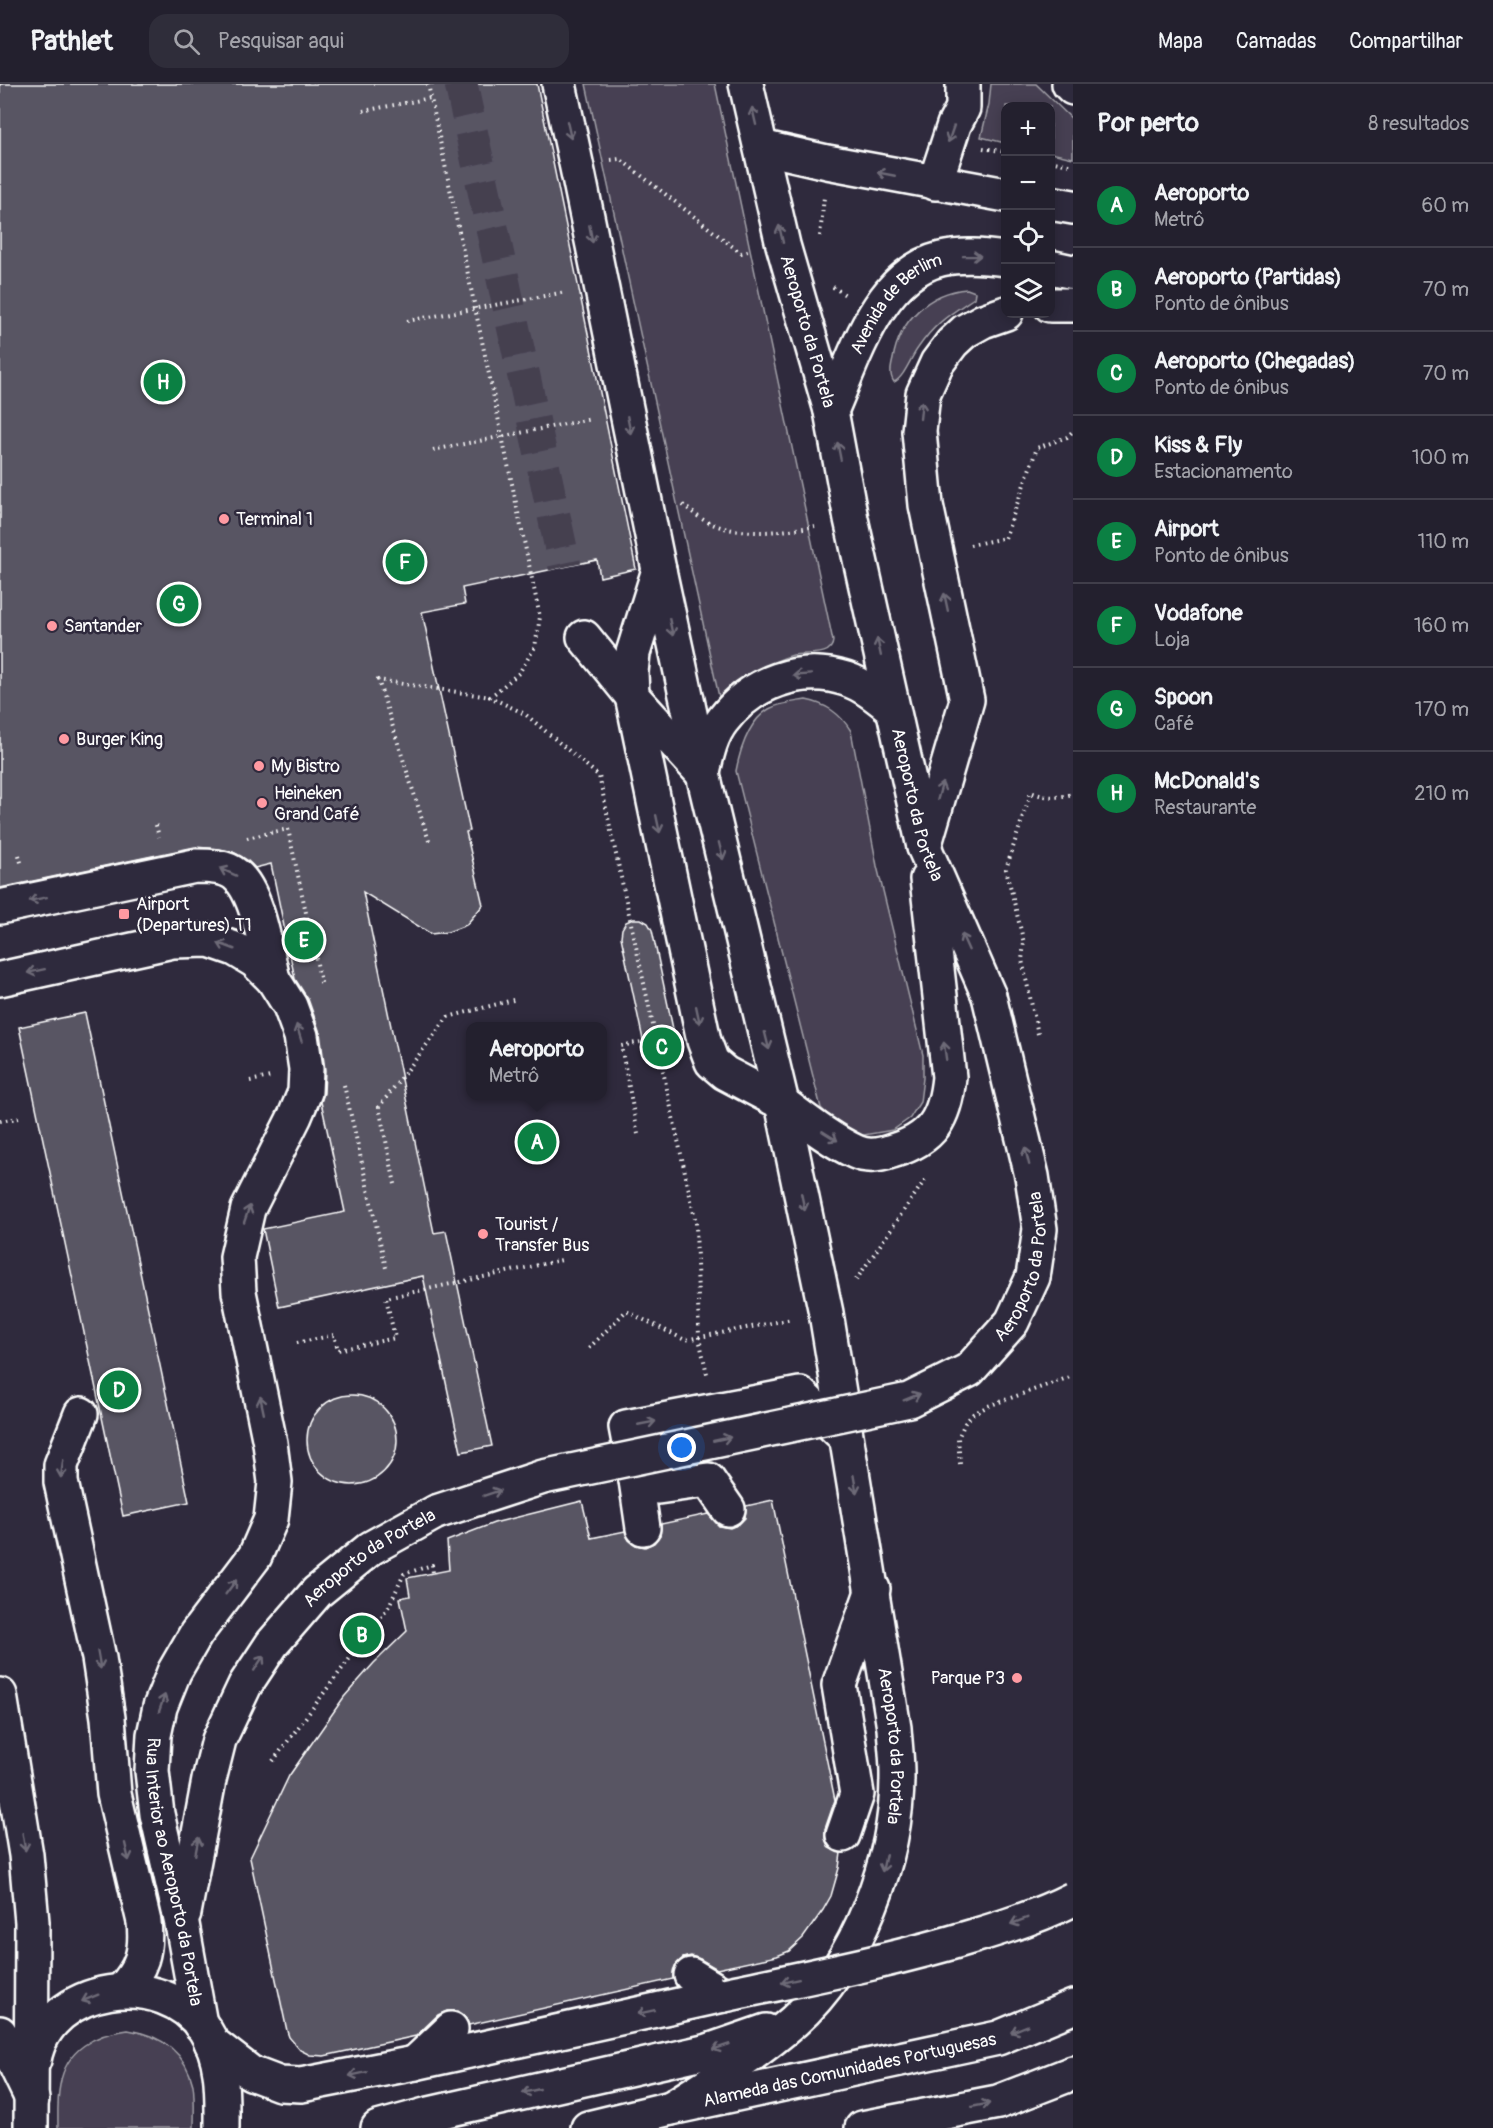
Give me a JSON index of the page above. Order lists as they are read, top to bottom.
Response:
{
  "streets": {
    "main road": [
      "Avenida de Berlim",
      "Aeroporto da Portela",
      "Rua Interior ao Aeroporto da Portela",
      "Alameda das Comunidades Portuguesas"
    ]
  },
  "crossings": [
    ["Avenida de Berlim", "Aeroporto da Portela"],
    ["Aeroporto da Portela", "Rua Interior ao Aeroporto da Portela"],
    ["Aeroporto da Portela", "Alameda das Comunidades Portuguesas"]
  ],
  "one_way": ["Avenida de Berlim"],
  "places": {
    "other": [
      "Terminal 1",
      "Santander",
      "Burger King",
      "My Bistro",
      "Heineken Grand Café",
      "Tourist / Transfer Bus",
      "Parque P3"
    ],
    "transit": ["Airport (Departures) T1"]
  },
  "page": {
    "header": "Pathlet",
    "search": "Pesquisar aqui",
    "nav": ["Mapa", "Camadas", "Compartilhar"],
    "heading": ["Por perto", "8 resultados"],
    "map_buttons": ["+", "−"],
    "list": [
      {
        "mark": "A",
        "name": "Aeroporto",
        "note": "Metrô",
        "value": "60 m"
      },
      {
        "mark": "B",
        "name": "Aeroporto (Partidas)",
        "note": "Ponto de ônibus",
        "value": "70 m"
      },
      {
        "mark": "C",
        "name": "Aeroporto (Chegadas)",
        "note": "Ponto de ônibus",
        "value": "70 m"
      },
      {
        "mark": "D",
        "name": "Kiss & Fly",
        "note": "Estacionamento",
        "value": "100 m"
      },
      {
        "mark": "E",
        "name": "Airport",
        "note": "Ponto de ônibus",
        "value": "110 m"
      },
      {
        "mark": "F",
        "name": "Vodafone",
        "note": "Loja",
        "value": "160 m"
      },
      {
        "mark": "G",
        "name": "Spoon",
        "note": "Café",
        "value": "170 m"
      },
      {
        "mark": "H",
        "name": "McDonald's",
        "note": "Restaurante",
        "value": "210 m"
      }
    ],
    "pins": [
      "H",
      "F",
      "G",
      "E",
      "C",
      "A",
      "D",
      "B"
    ],
    "popup": ["Aeroporto", "Metrô"]
  }
}
